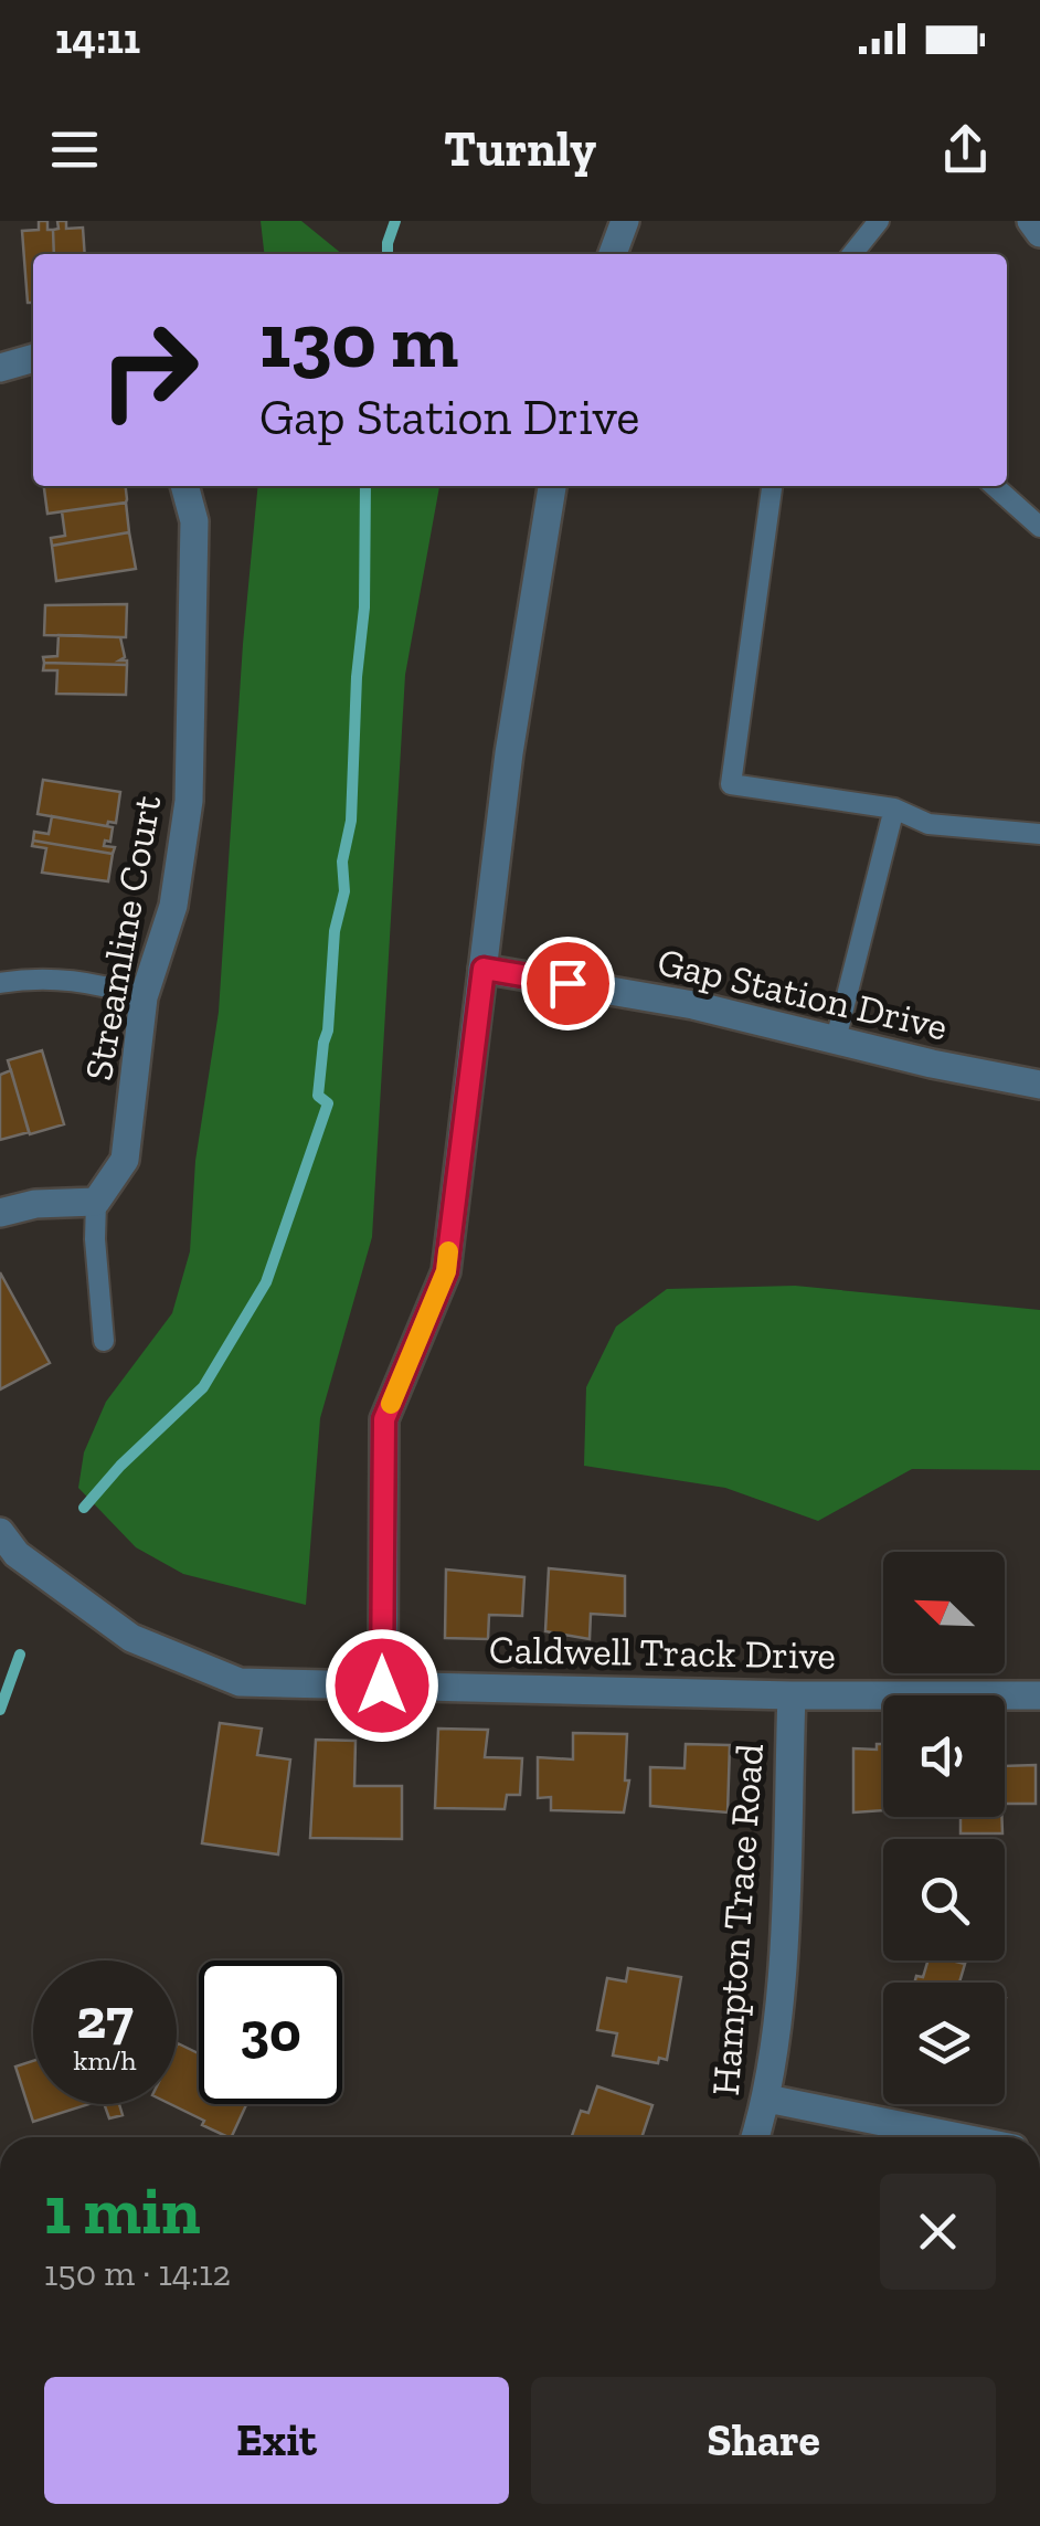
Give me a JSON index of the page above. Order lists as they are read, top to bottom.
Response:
{
  "streets": {
    "street": [
      "Streamline Court",
      "Gap Station Drive",
      "Caldwell Track Drive",
      "Hampton Trace Road"
    ]
  },
  "crossings": [
    ["Caldwell Track Drive", "Hampton Trace Road"]
  ],
  "north": "top left",
  "page": {
    "status": "14:11",
    "header": "Turnly",
    "turn": ["130 m", "Gap Station Drive"],
    "speed": "27 km/h",
    "limit": "30",
    "heading": ["1 min", "150 m · 14:12"],
    "buttons": ["Exit", "Share"]
  }
}
